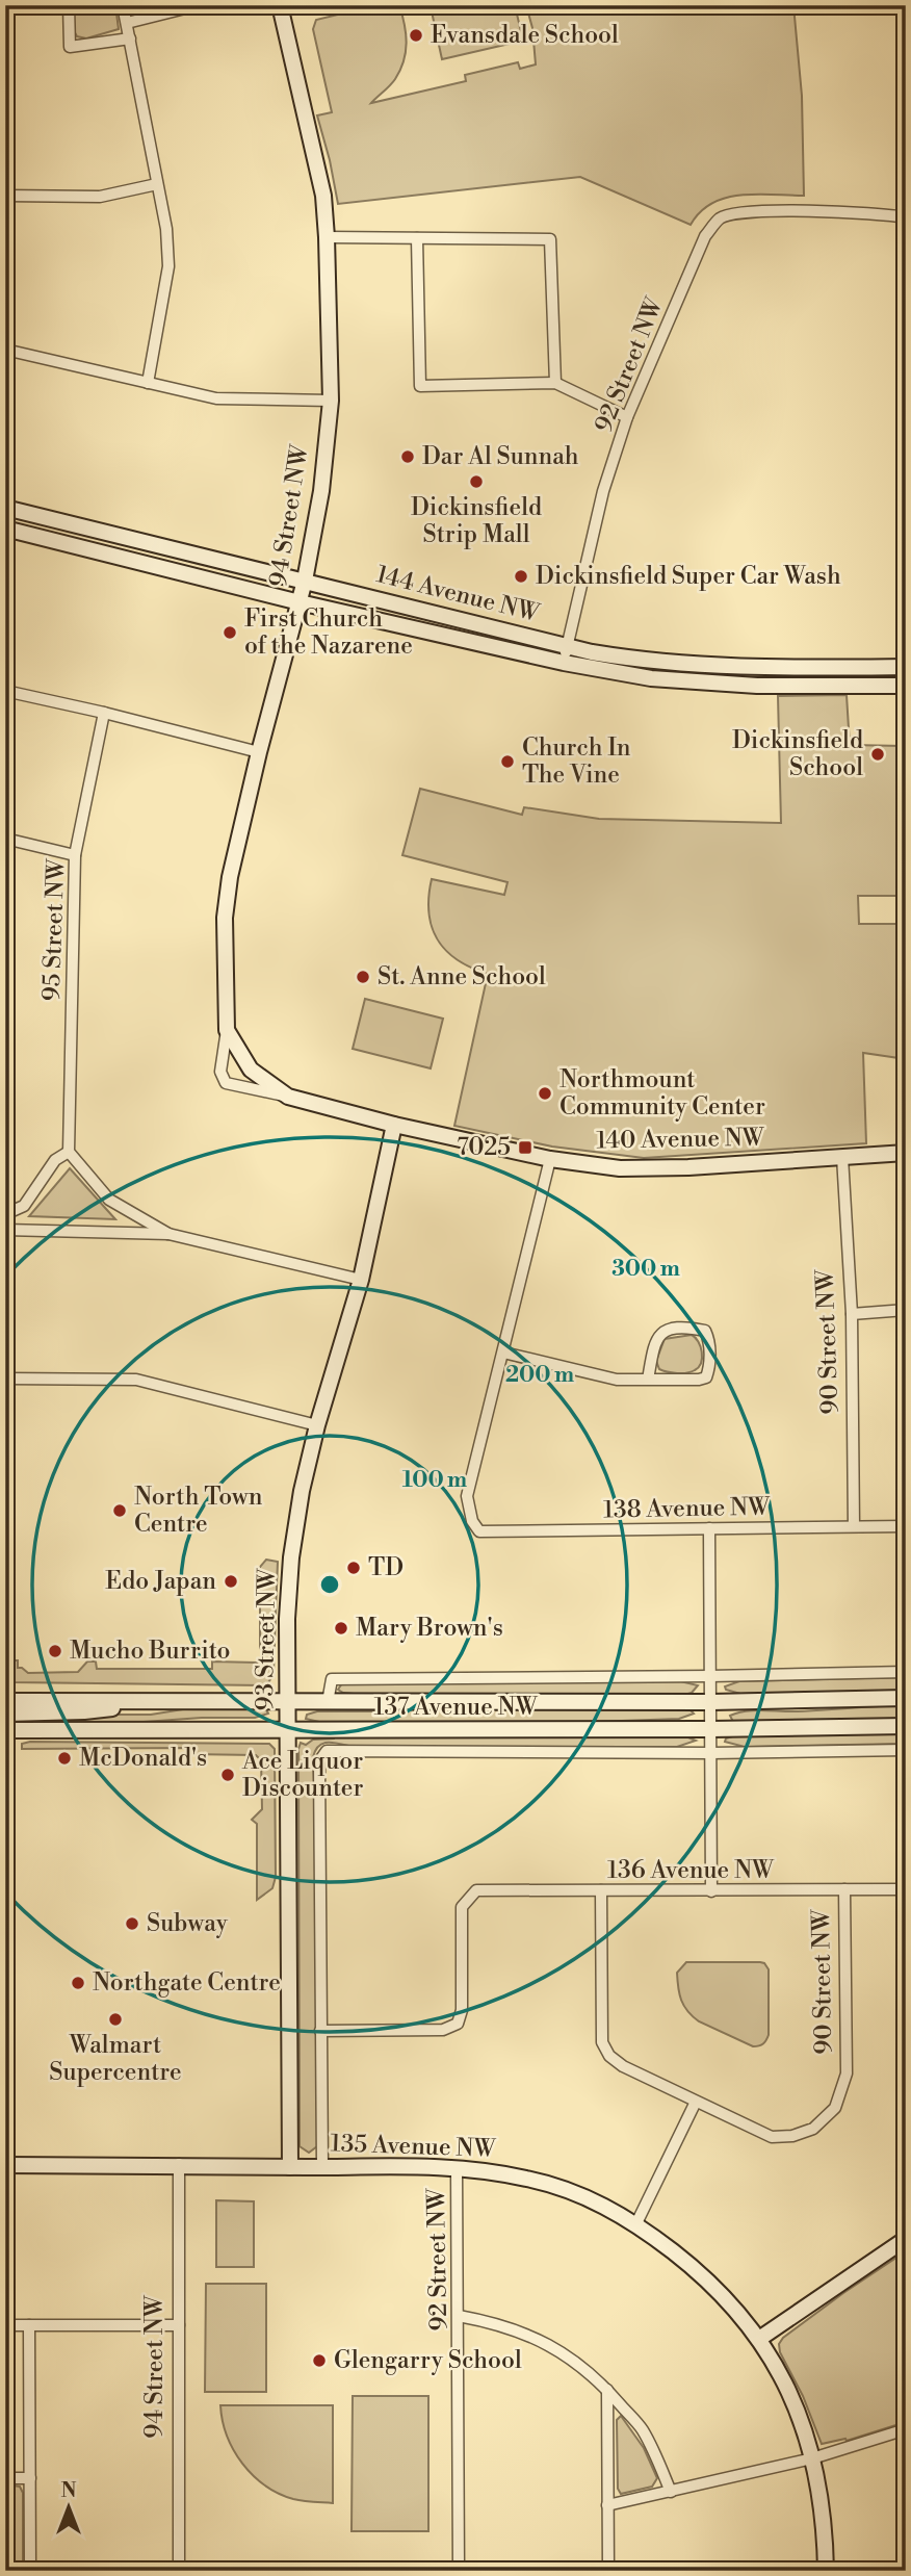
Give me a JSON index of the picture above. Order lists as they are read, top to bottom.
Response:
{
  "streets": {
    "street": [
      "92 Street NW",
      "94 Street NW",
      "144 Avenue NW",
      "95 Street NW",
      "140 Avenue NW",
      "90 Street NW",
      "138 Avenue NW",
      "93 Street NW",
      "137 Avenue NW",
      "136 Avenue NW",
      "135 Avenue NW"
    ]
  },
  "crossings": [
    ["92 Street NW", "144 Avenue NW"],
    ["92 Street NW", "135 Avenue NW"],
    ["94 Street NW", "144 Avenue NW"],
    ["94 Street NW", "140 Avenue NW"],
    ["94 Street NW", "135 Avenue NW"],
    ["140 Avenue NW", "90 Street NW"],
    ["140 Avenue NW", "93 Street NW"],
    ["90 Street NW", "138 Avenue NW"],
    ["90 Street NW", "136 Avenue NW"],
    ["93 Street NW", "137 Avenue NW"],
    ["93 Street NW", "135 Avenue NW"],
    ["137 Avenue NW", "136 Avenue NW"]
  ],
  "places": {
    "other": [
      "Evansdale School",
      "Dar Al Sunnah",
      "Dickinsfield Strip Mall",
      "Dickinsfield Super Car Wash",
      "First Church of the Nazarene",
      "Dickinsfield School",
      "Church In The Vine",
      "St. Anne School",
      "Northmount Community Center",
      "North Town Centre",
      "TD",
      "Edo Japan",
      "Mary Brown's",
      "Mucho Burrito",
      "McDonald's",
      "Ace Liquor Discounter",
      "Subway",
      "Northgate Centre",
      "Walmart Supercentre",
      "Glengarry School"
    ],
    "transit": ["7025"]
  },
  "north": "top",
  "rings": ["300 m", "200 m", "100 m"]
}
